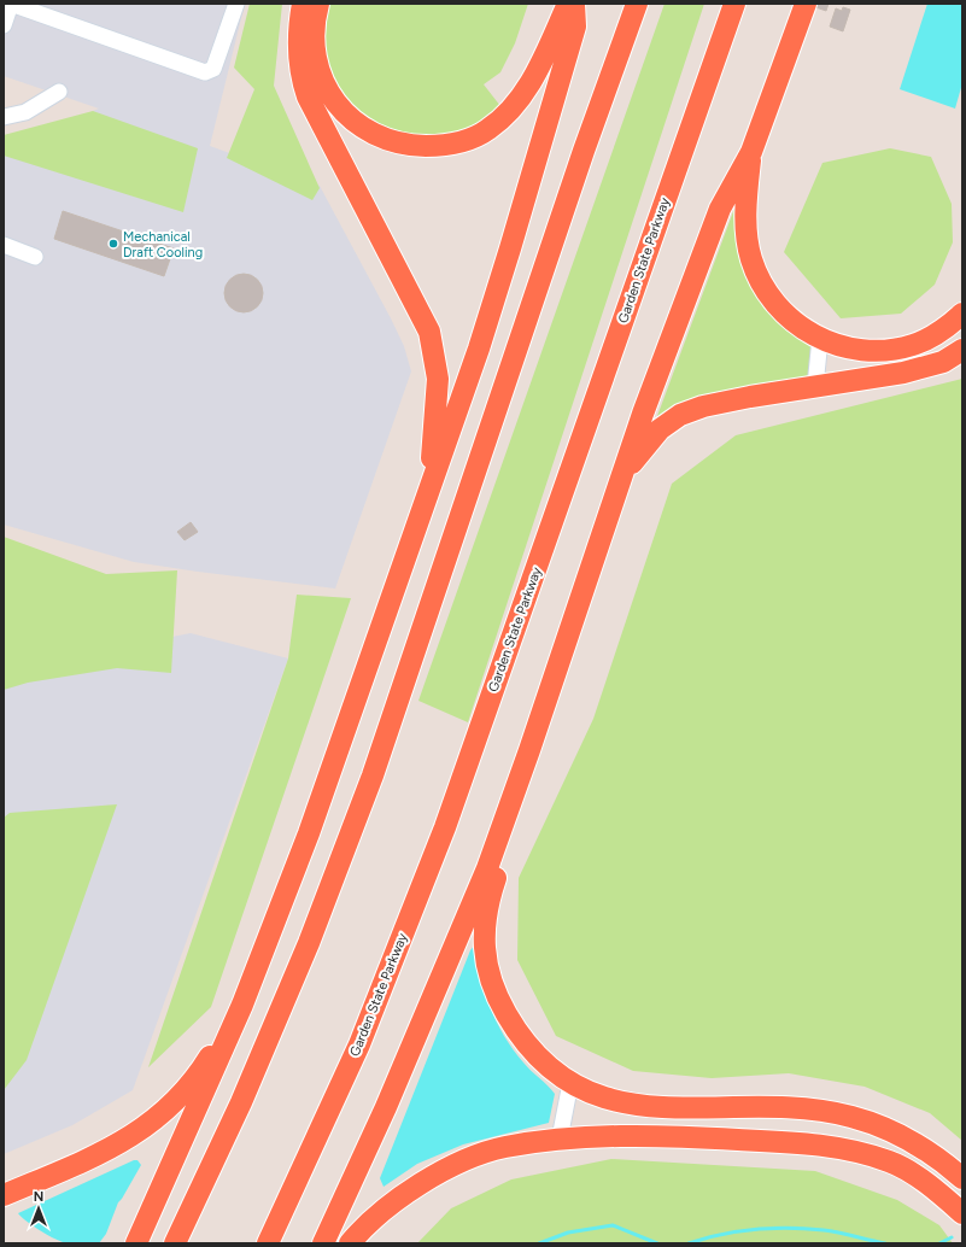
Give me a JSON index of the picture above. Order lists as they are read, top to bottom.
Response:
{
  "streets": {
    "highway": ["Garden State Parkway"]
  },
  "places": ["Mechanical Draft Cooling"],
  "north": "top"
}
